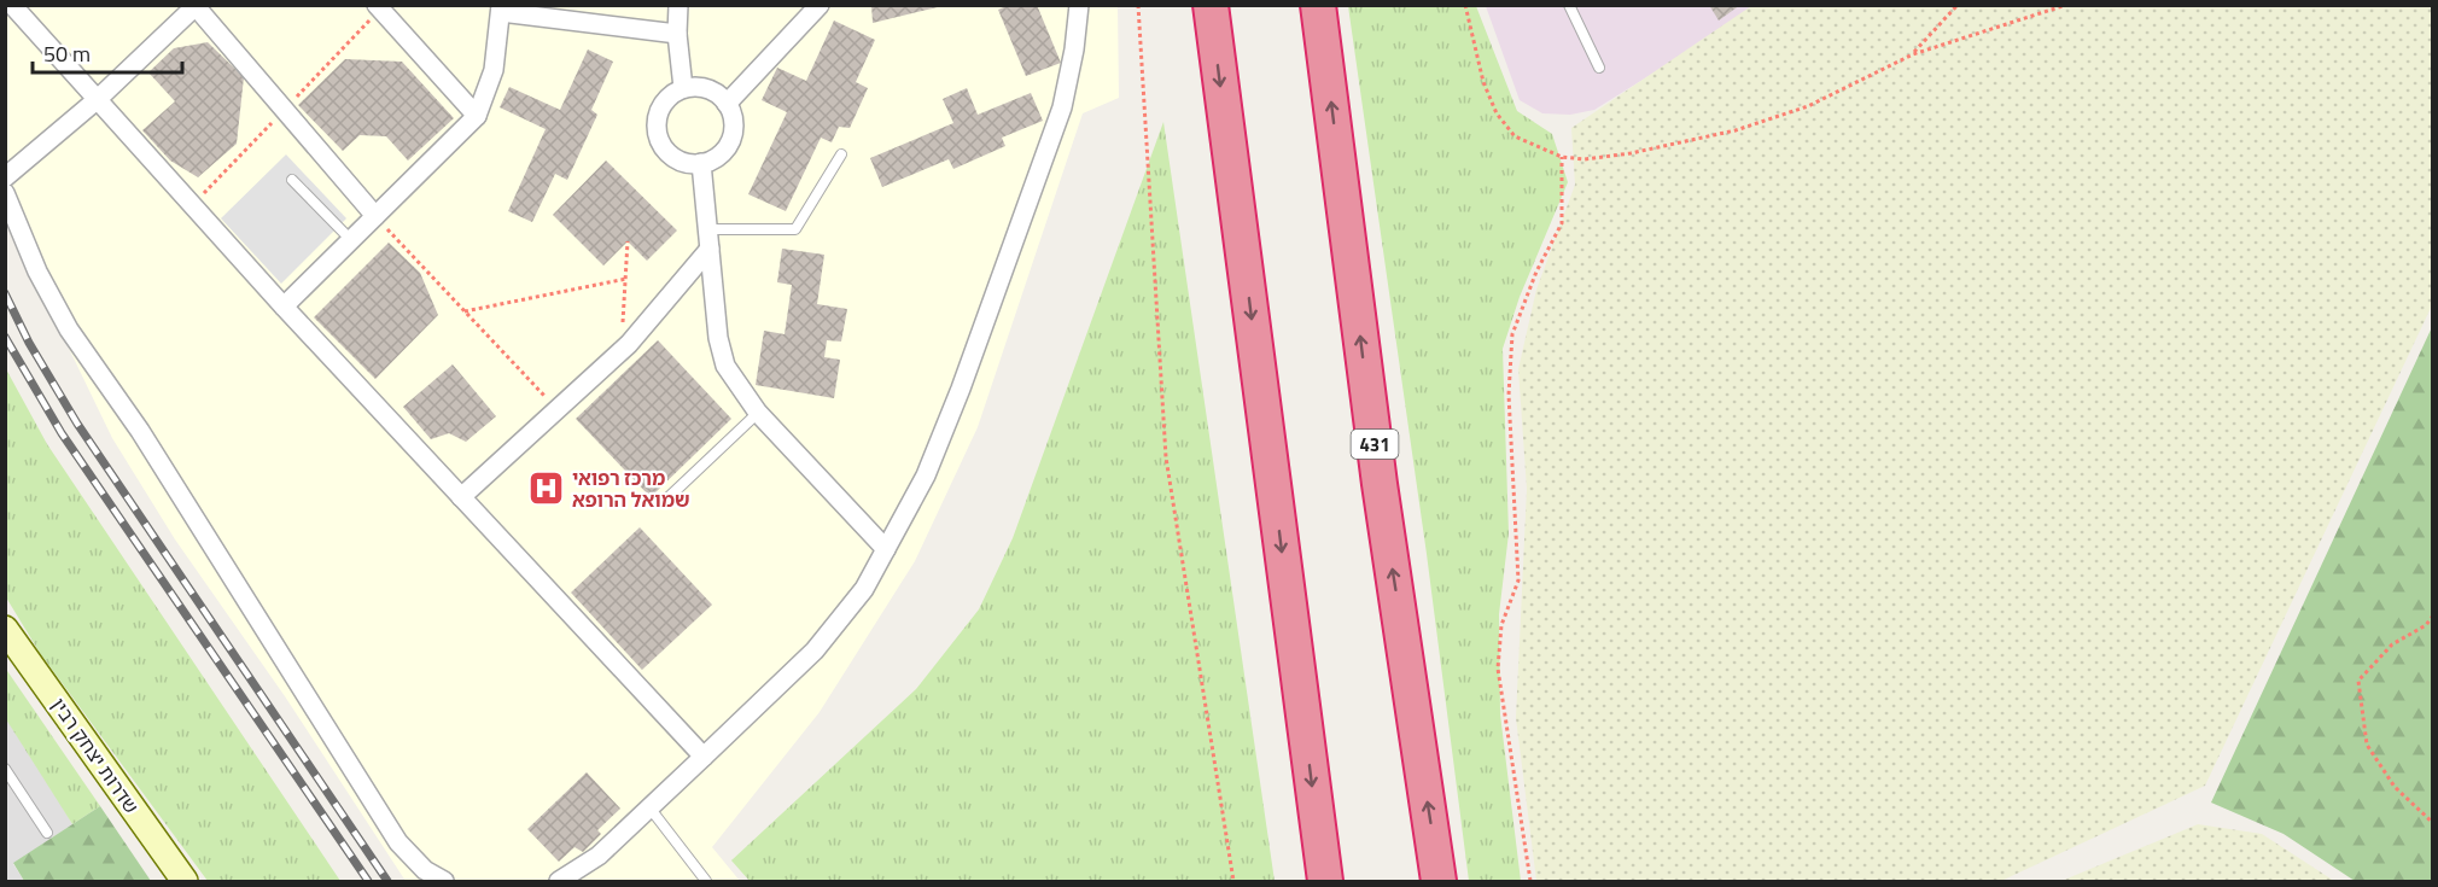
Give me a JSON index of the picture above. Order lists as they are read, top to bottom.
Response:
{
  "streets": {
    "highway": ["431"],
    "main road": ["שדרות יצחק רבין"]
  },
  "places": {
    "hospital": ["מרכז רפואי שמואל הרופא"]
  },
  "scale_bar": "50 m"
}
